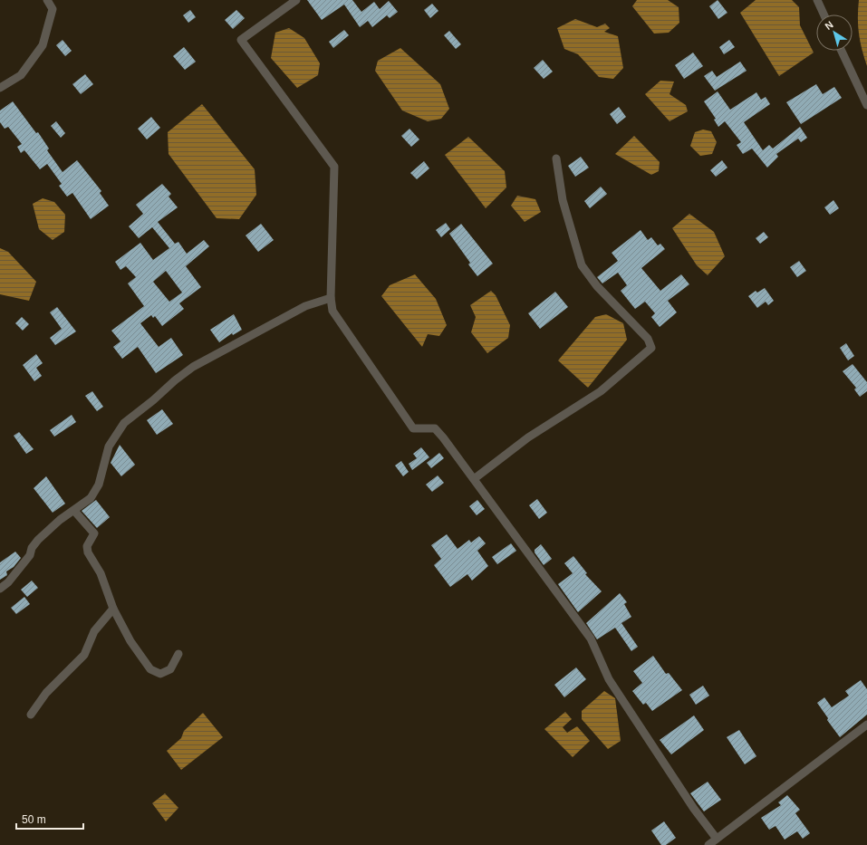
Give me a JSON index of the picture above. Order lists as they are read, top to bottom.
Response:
{
  "scale_bar": "50 m",
  "north": "top left"
}
